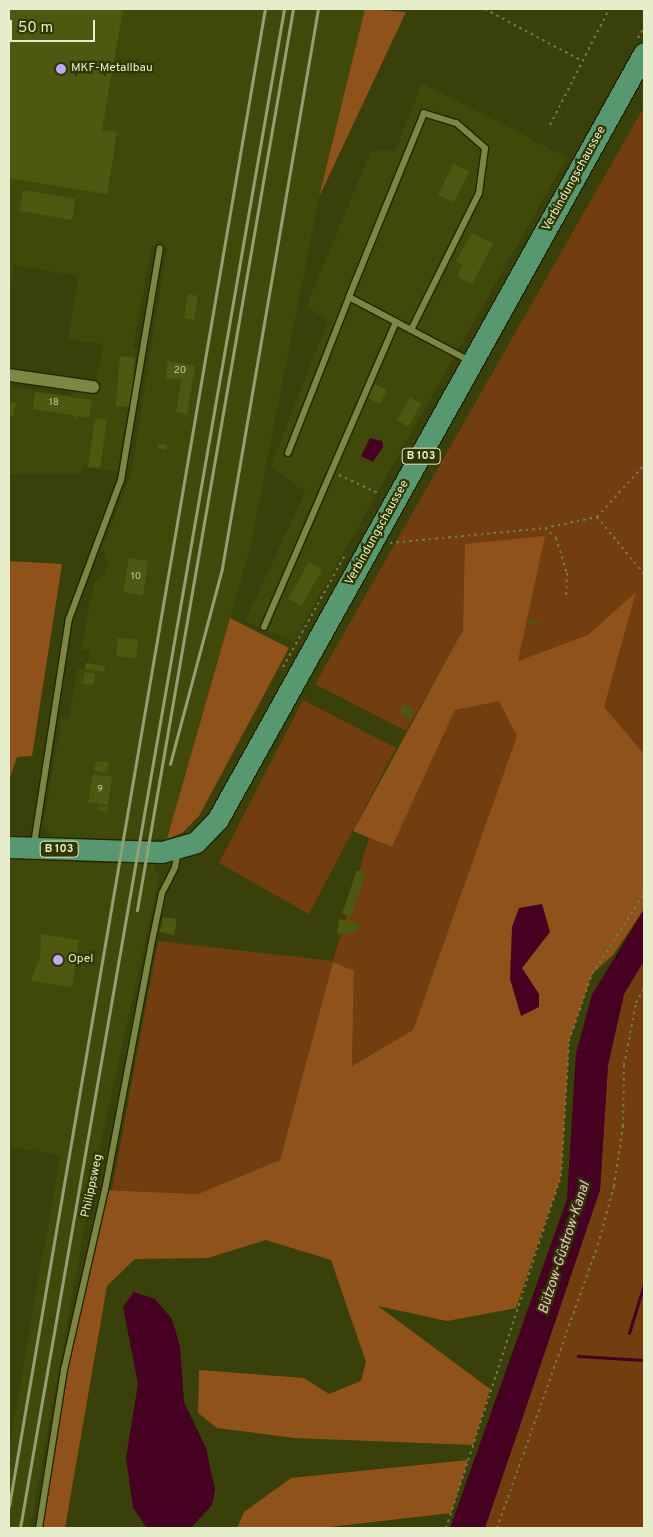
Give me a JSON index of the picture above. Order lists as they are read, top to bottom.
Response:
{
  "streets": {
    "main road": ["Verbindungschaussee", "B 103"],
    "lane": ["Philippsweg"]
  },
  "crossings": [
    ["Verbindungschaussee", "B 103"],
    ["Verbindungschaussee", "Philippsweg"],
    ["B 103", "Philippsweg"]
  ],
  "water": ["Bützow-Güstrow-Kanal"],
  "places": ["MKF-Metallbau", "Opel"],
  "house_numbers": [
    "20",
    "18",
    "10",
    "9"
  ],
  "scale_bar": "50 m"
}
